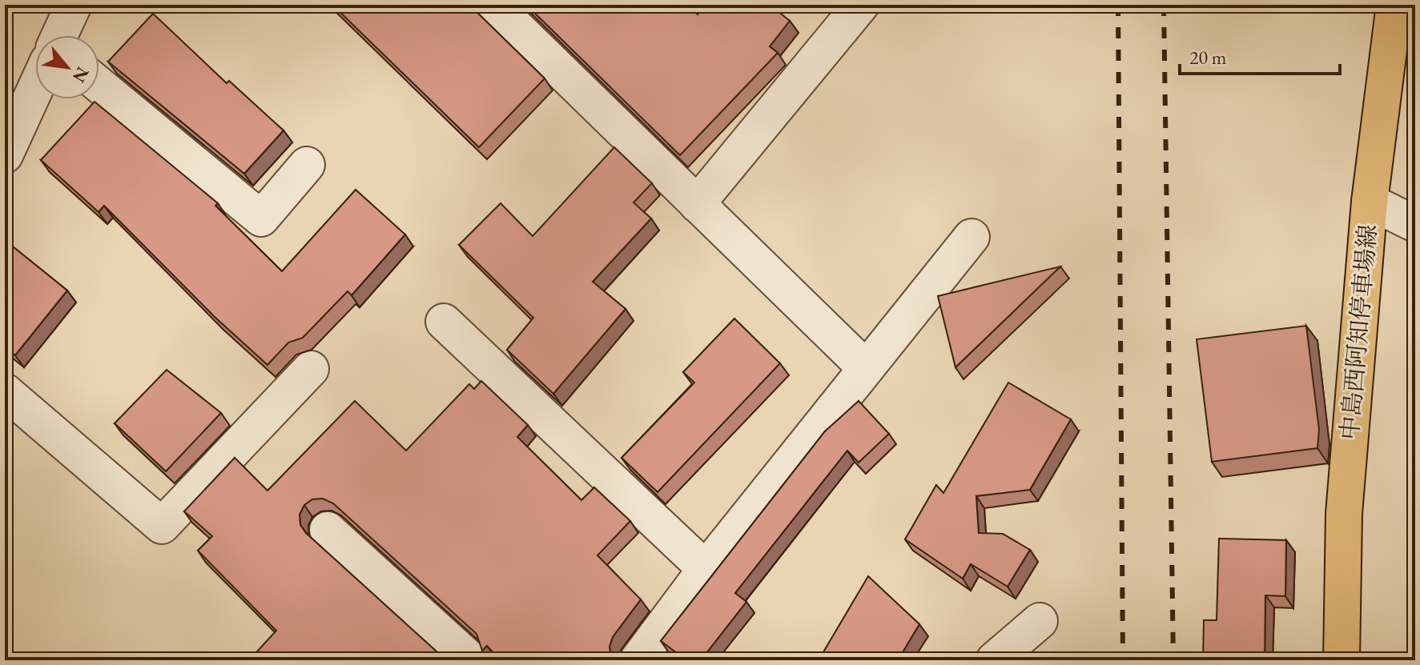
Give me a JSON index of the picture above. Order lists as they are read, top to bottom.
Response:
{
  "streets": {
    "main road": ["中島西阿知停車場線"]
  },
  "scale_bar": "20 m",
  "north": "bottom right"
}
